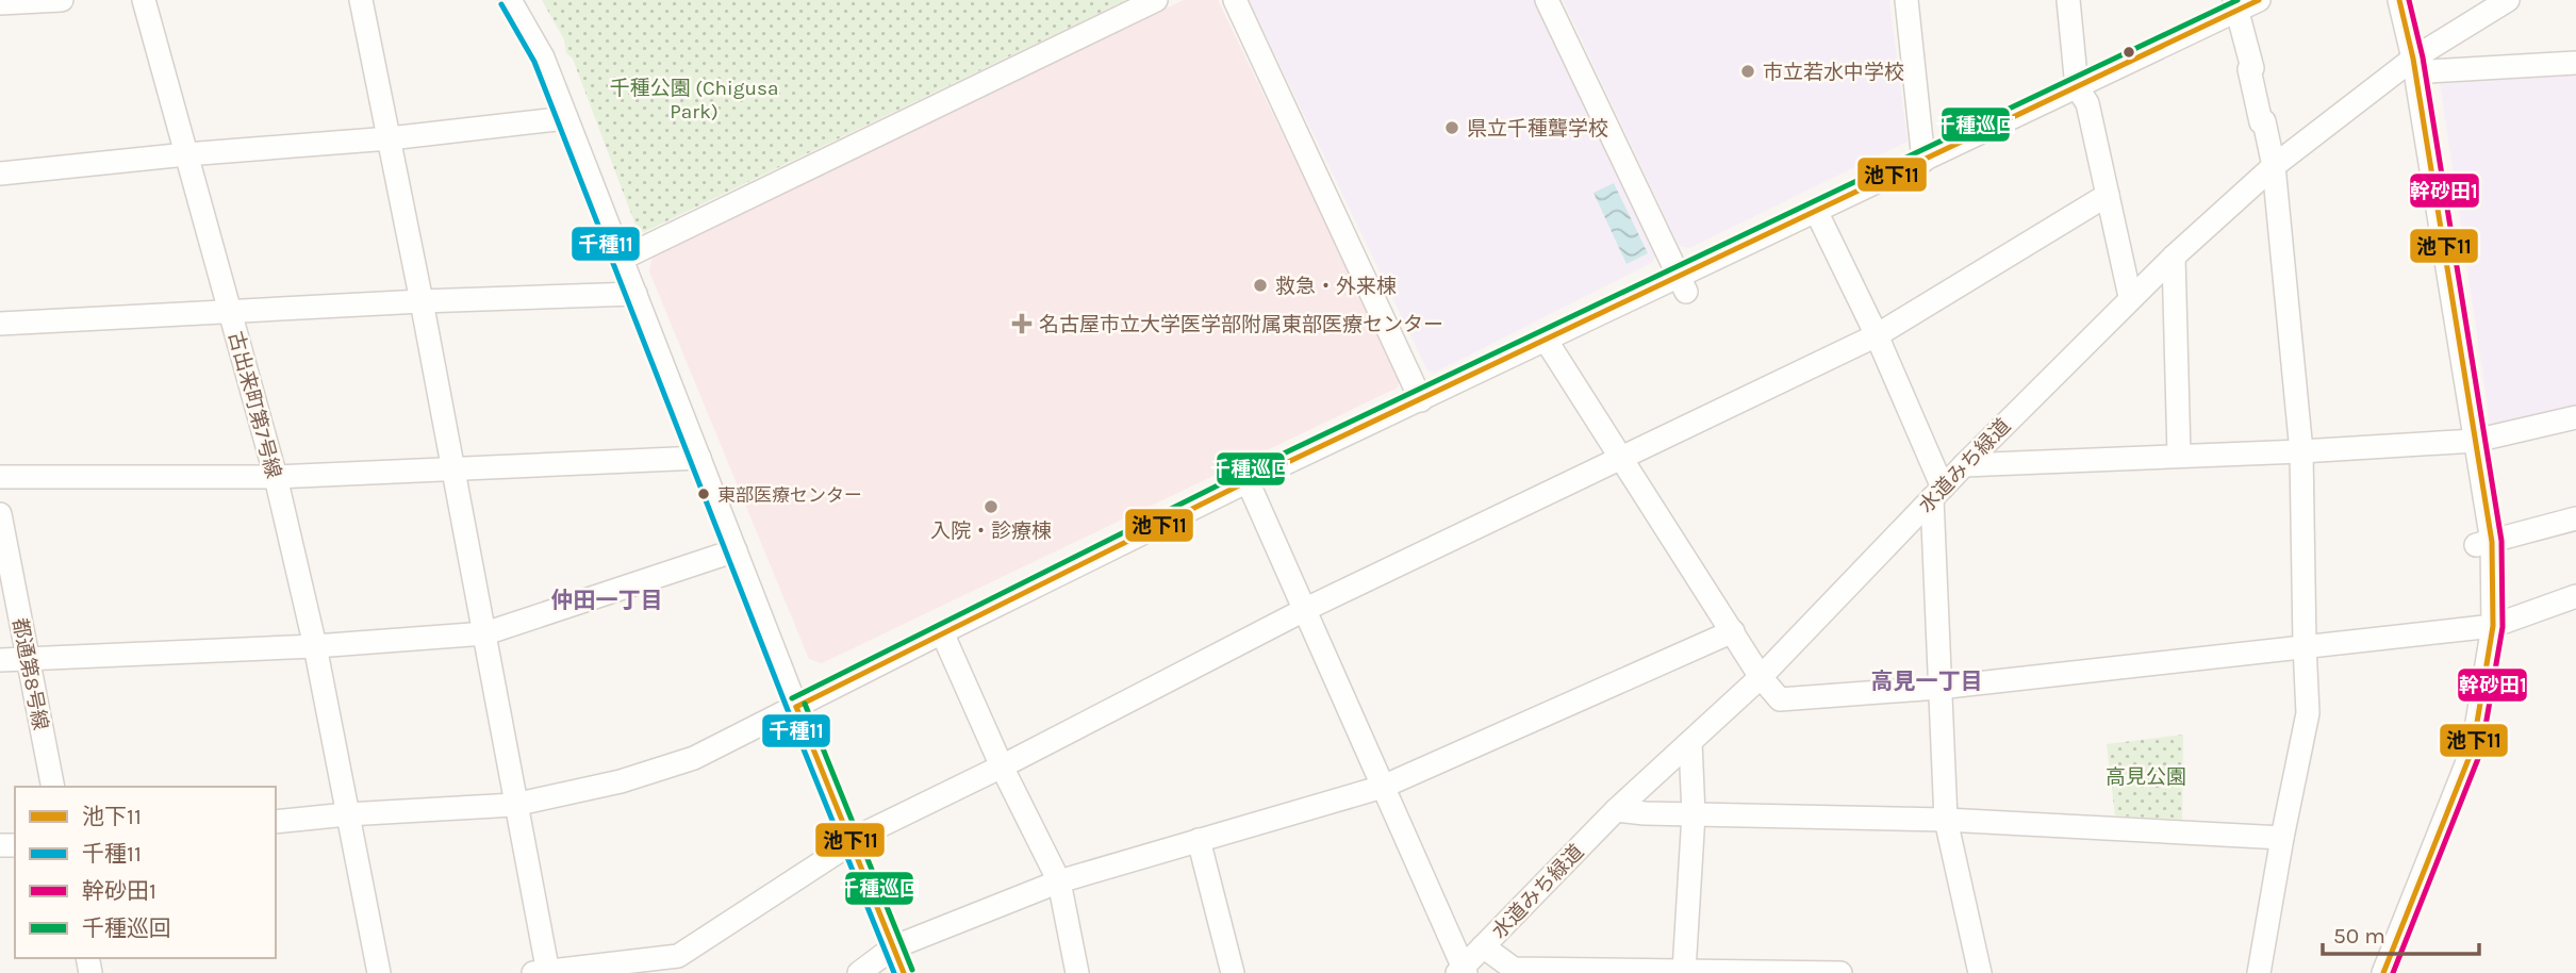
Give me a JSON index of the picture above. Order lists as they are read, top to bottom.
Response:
{
  "streets": {
    "street": ["古出来町第7号線", "水道みち緑道", "都通第8号線"]
  },
  "districts": ["仲田一丁目", "高見一丁目"],
  "parks": ["千種公園 (Chigusa Park)", "高見公園"],
  "places": {
    "other": [
      "市立若水中学校",
      "県立千種聾学校",
      "救急・外来棟",
      "東部医療センター",
      "入院・診療棟"
    ],
    "health": ["名古屋市立大学医学部附属東部医療センター"]
  },
  "lines": [
    "transit line 池下11",
    "transit line 幹砂田1",
    "transit line 千種巡回",
    "transit line 千種11"
  ],
  "legend": [
    "池下11",
    "千種11",
    "幹砂田1",
    "千種巡回"
  ],
  "scale_bar": "50 m"
}
